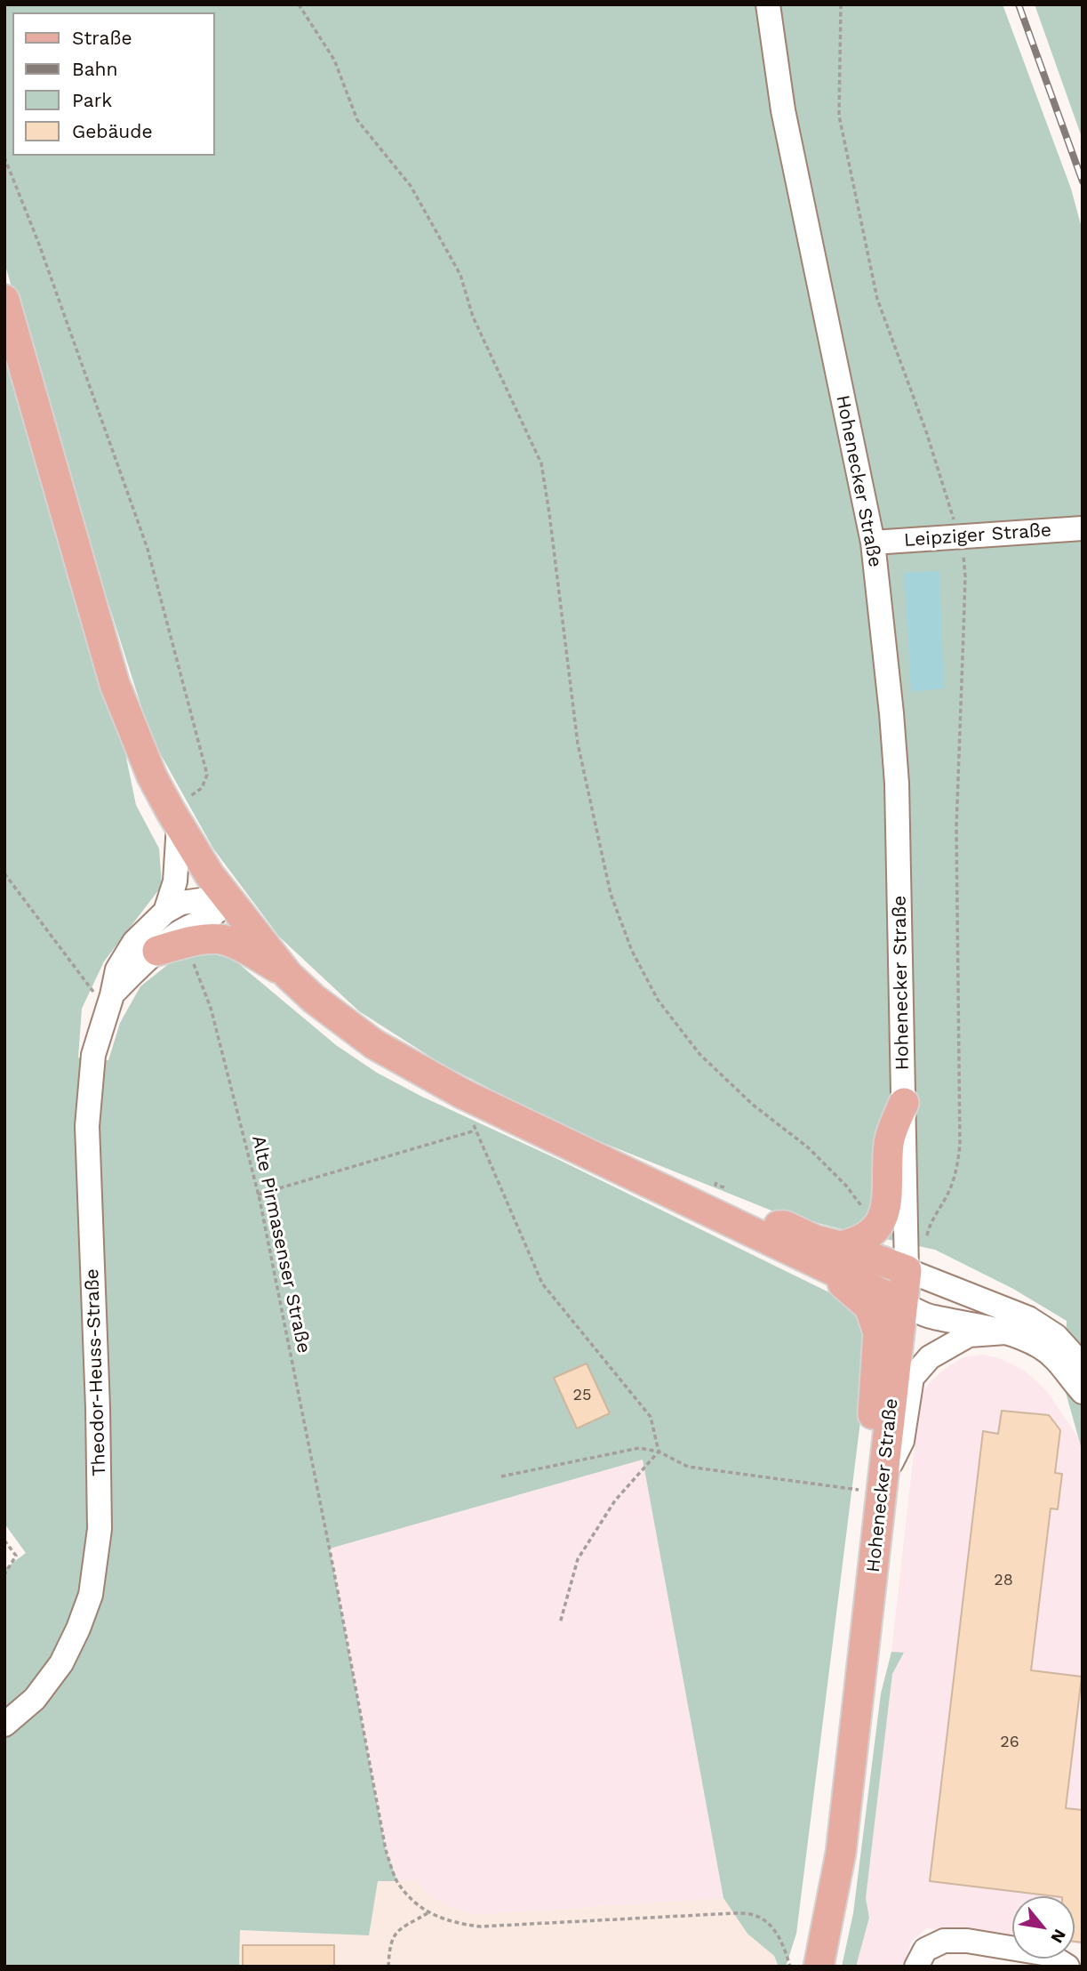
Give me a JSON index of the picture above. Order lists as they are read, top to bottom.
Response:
{
  "streets": {
    "main road": ["Hohenecker Straße"],
    "street": ["Leipziger Straße", "Theodor-Heuss-Straße"],
    "path": ["Alte Pirmasenser Straße"]
  },
  "crossings": [
    ["Hohenecker Straße", "Leipziger Straße"]
  ],
  "house_numbers": ["25", "28", "26"],
  "legend": [
    "Straße",
    "Bahn",
    "Park",
    "Gebäude"
  ],
  "north": "bottom right"
}
